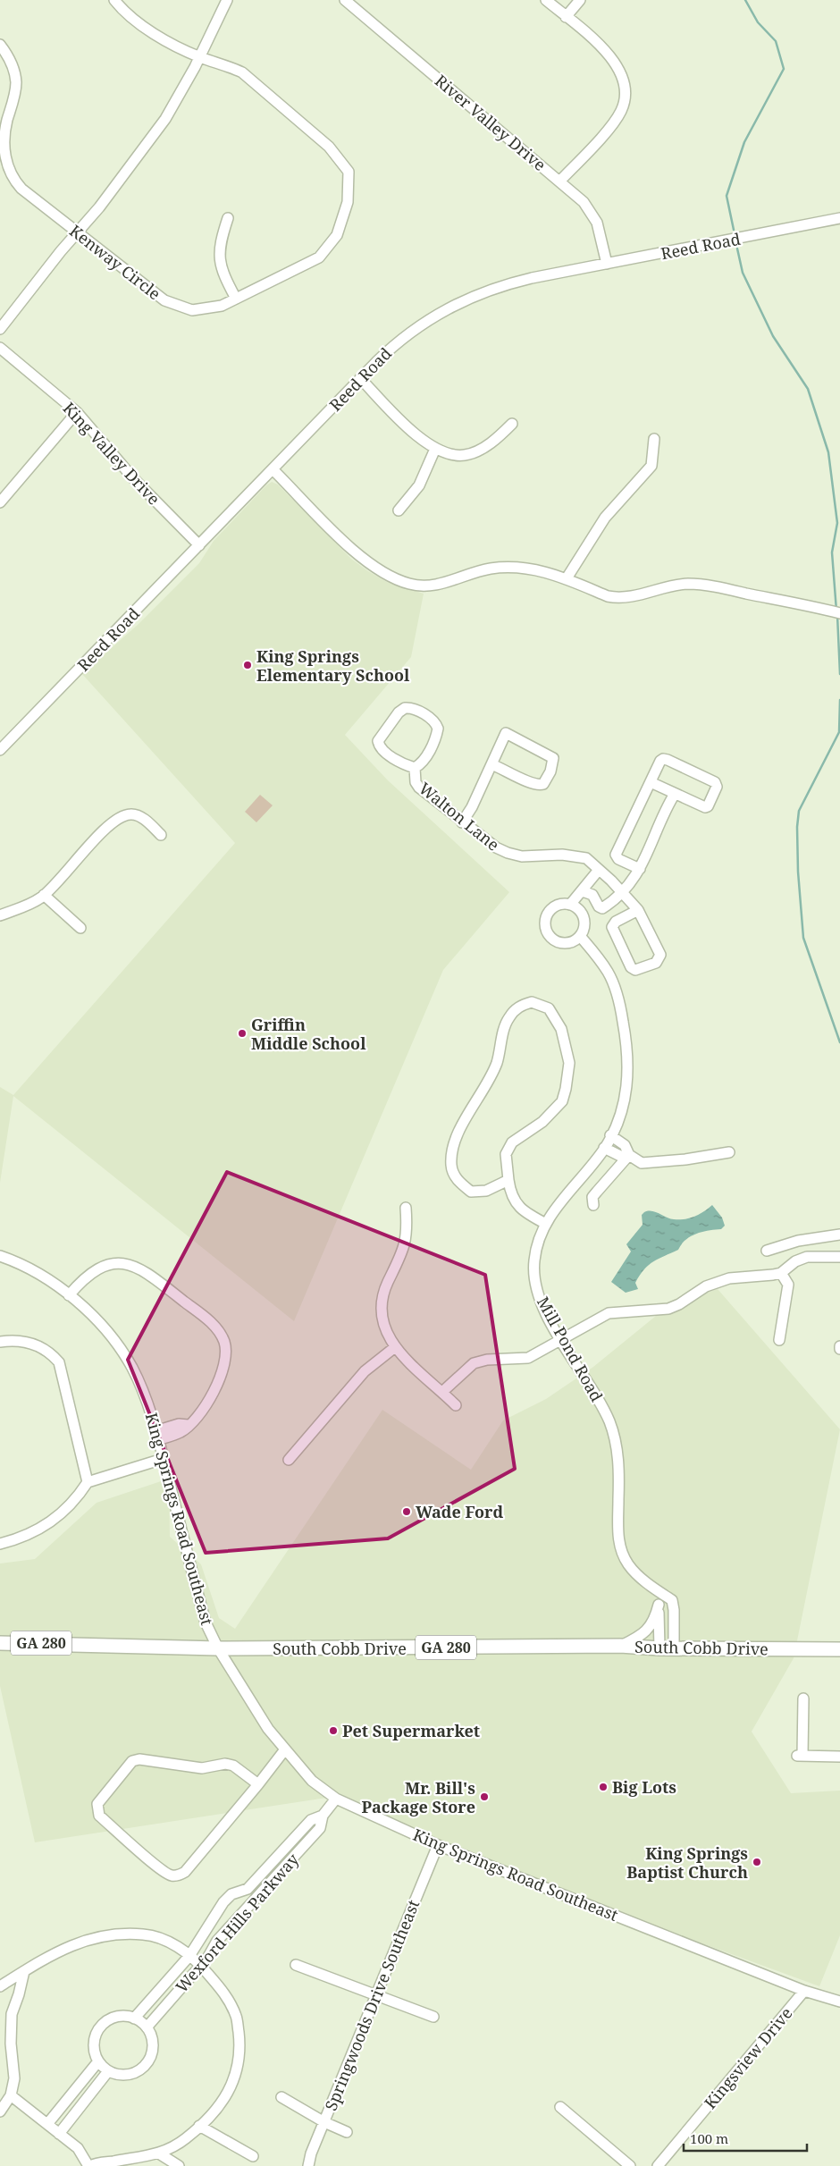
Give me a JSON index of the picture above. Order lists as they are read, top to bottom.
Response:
{
  "streets": {
    "main road": ["GA 280", "South Cobb Drive"],
    "street": [
      "River Valley Drive",
      "Reed Road",
      "Kenway Circle",
      "King Valley Drive",
      "Walton Lane",
      "Mill Pond Road",
      "King Springs Road Southeast",
      "Wexford Hills Parkway",
      "Springwoods Drive Southeast",
      "Kingsview Drive"
    ]
  },
  "crossings": [
    ["River Valley Drive", "Reed Road"],
    ["Reed Road", "King Valley Drive"],
    ["Mill Pond Road", "South Cobb Drive"],
    ["King Springs Road Southeast", "South Cobb Drive"],
    ["King Springs Road Southeast", "Wexford Hills Parkway"],
    ["King Springs Road Southeast", "Springwoods Drive Southeast"],
    ["King Springs Road Southeast", "Kingsview Drive"]
  ],
  "places": [
    "King Springs Elementary School",
    "Griffin Middle School",
    "Wade Ford",
    "Pet Supermarket",
    "Big Lots",
    "Mr. Bill's Package Store",
    "King Springs Baptist Church"
  ],
  "scale_bar": "100 m"
}
